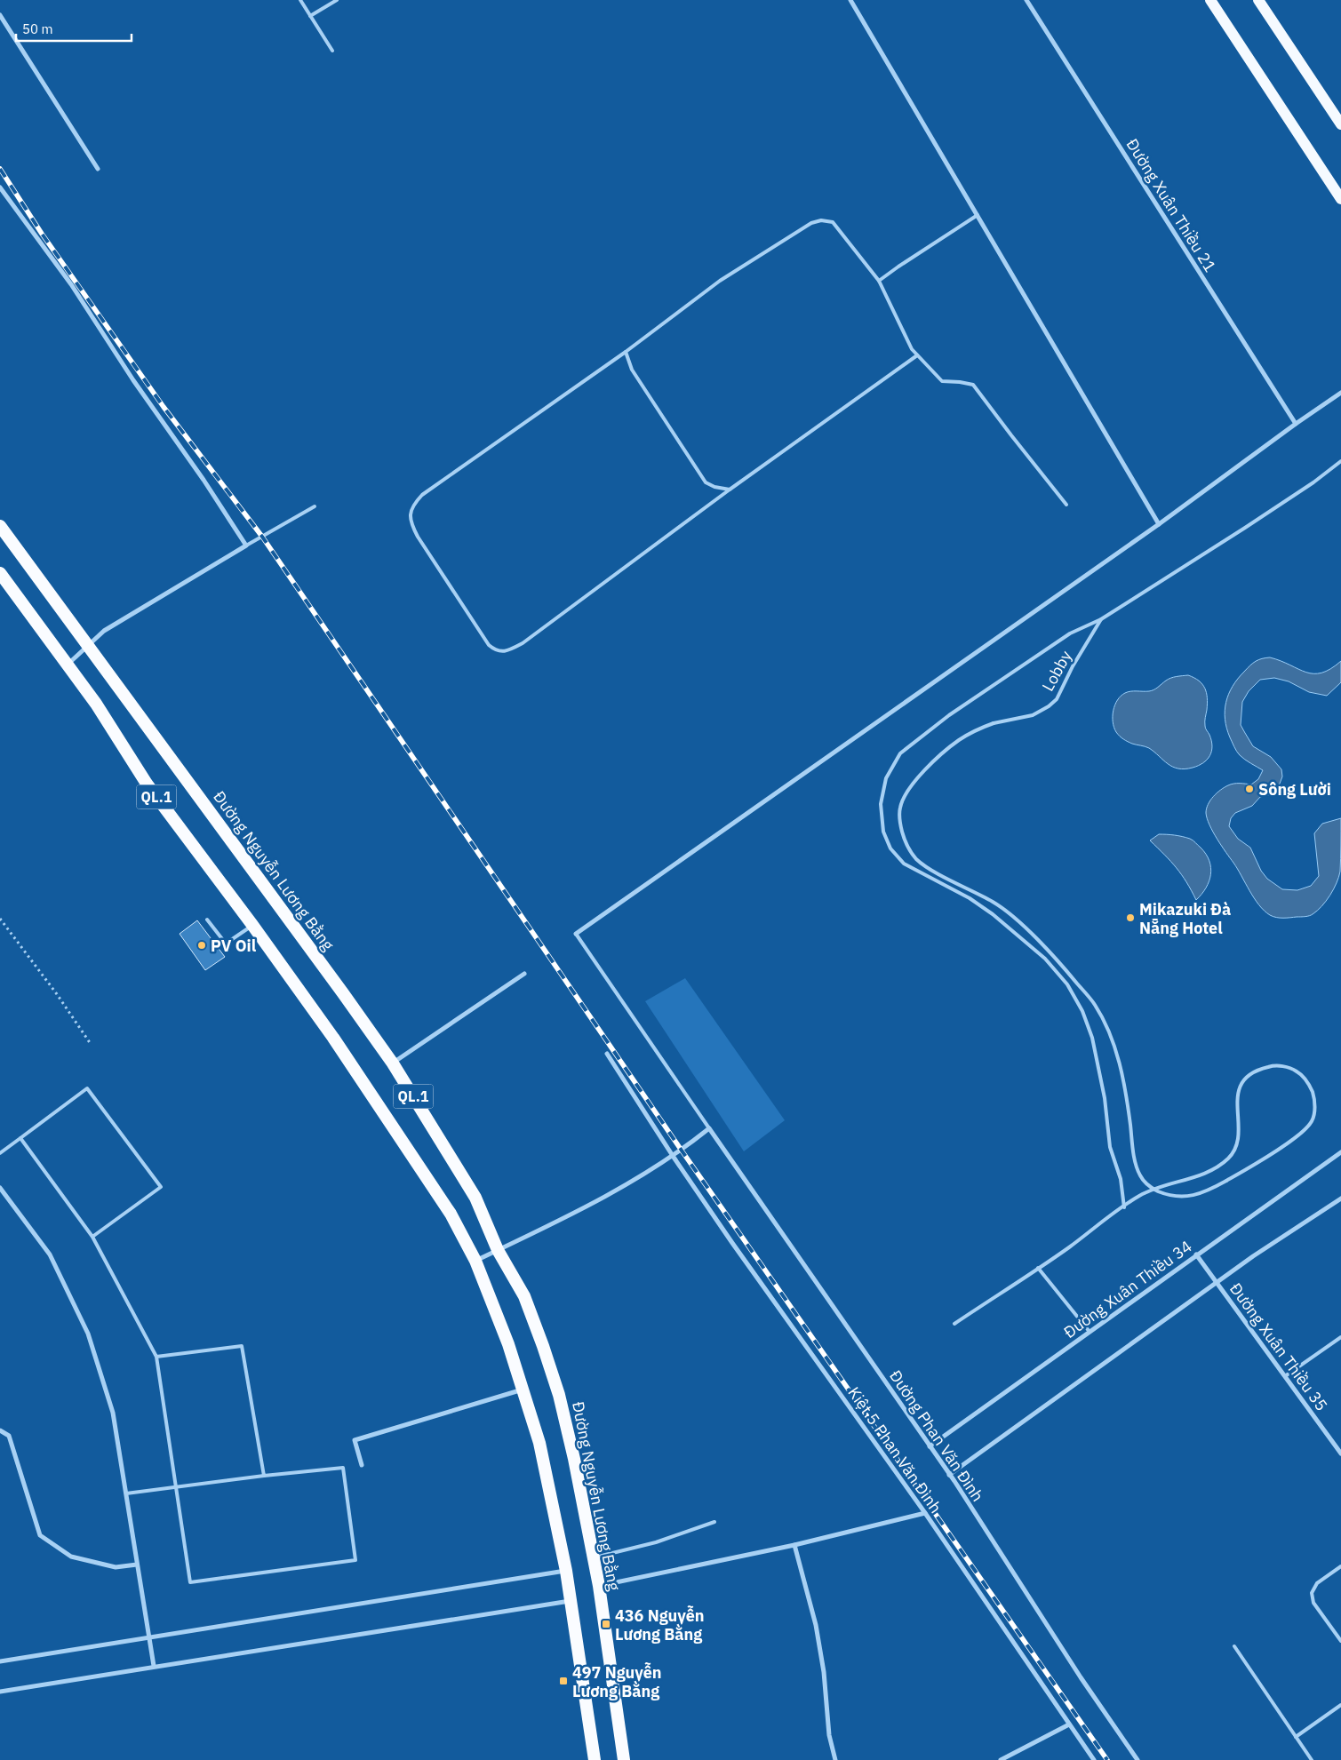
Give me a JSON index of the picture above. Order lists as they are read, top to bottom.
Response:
{
  "streets": {
    "highway": ["QL.1", "Đường Nguyễn Lương Bằng"],
    "street": [
      "Đường Xuân Thiều 21",
      "Đường Xuân Thiều 34",
      "Đường Xuân Thiều 35",
      "Đường Phan Văn Đình",
      "Kiệt 5 Phan Văn Đình"
    ],
    "lane": ["Lobby"]
  },
  "crossings": [
    ["Đường Xuân Thiều 34", "Đường Xuân Thiều 35"],
    ["Đường Xuân Thiều 34", "Đường Phan Văn Đình"]
  ],
  "places": {
    "other": ["Sông Lười", "Mikazuki Đà Nẵng Hotel", "PV Oil"],
    "transit": ["436 Nguyễn Lương Bằng", "497 Nguyễn Lương Bằng"]
  },
  "scale_bar": "50 m"
}
